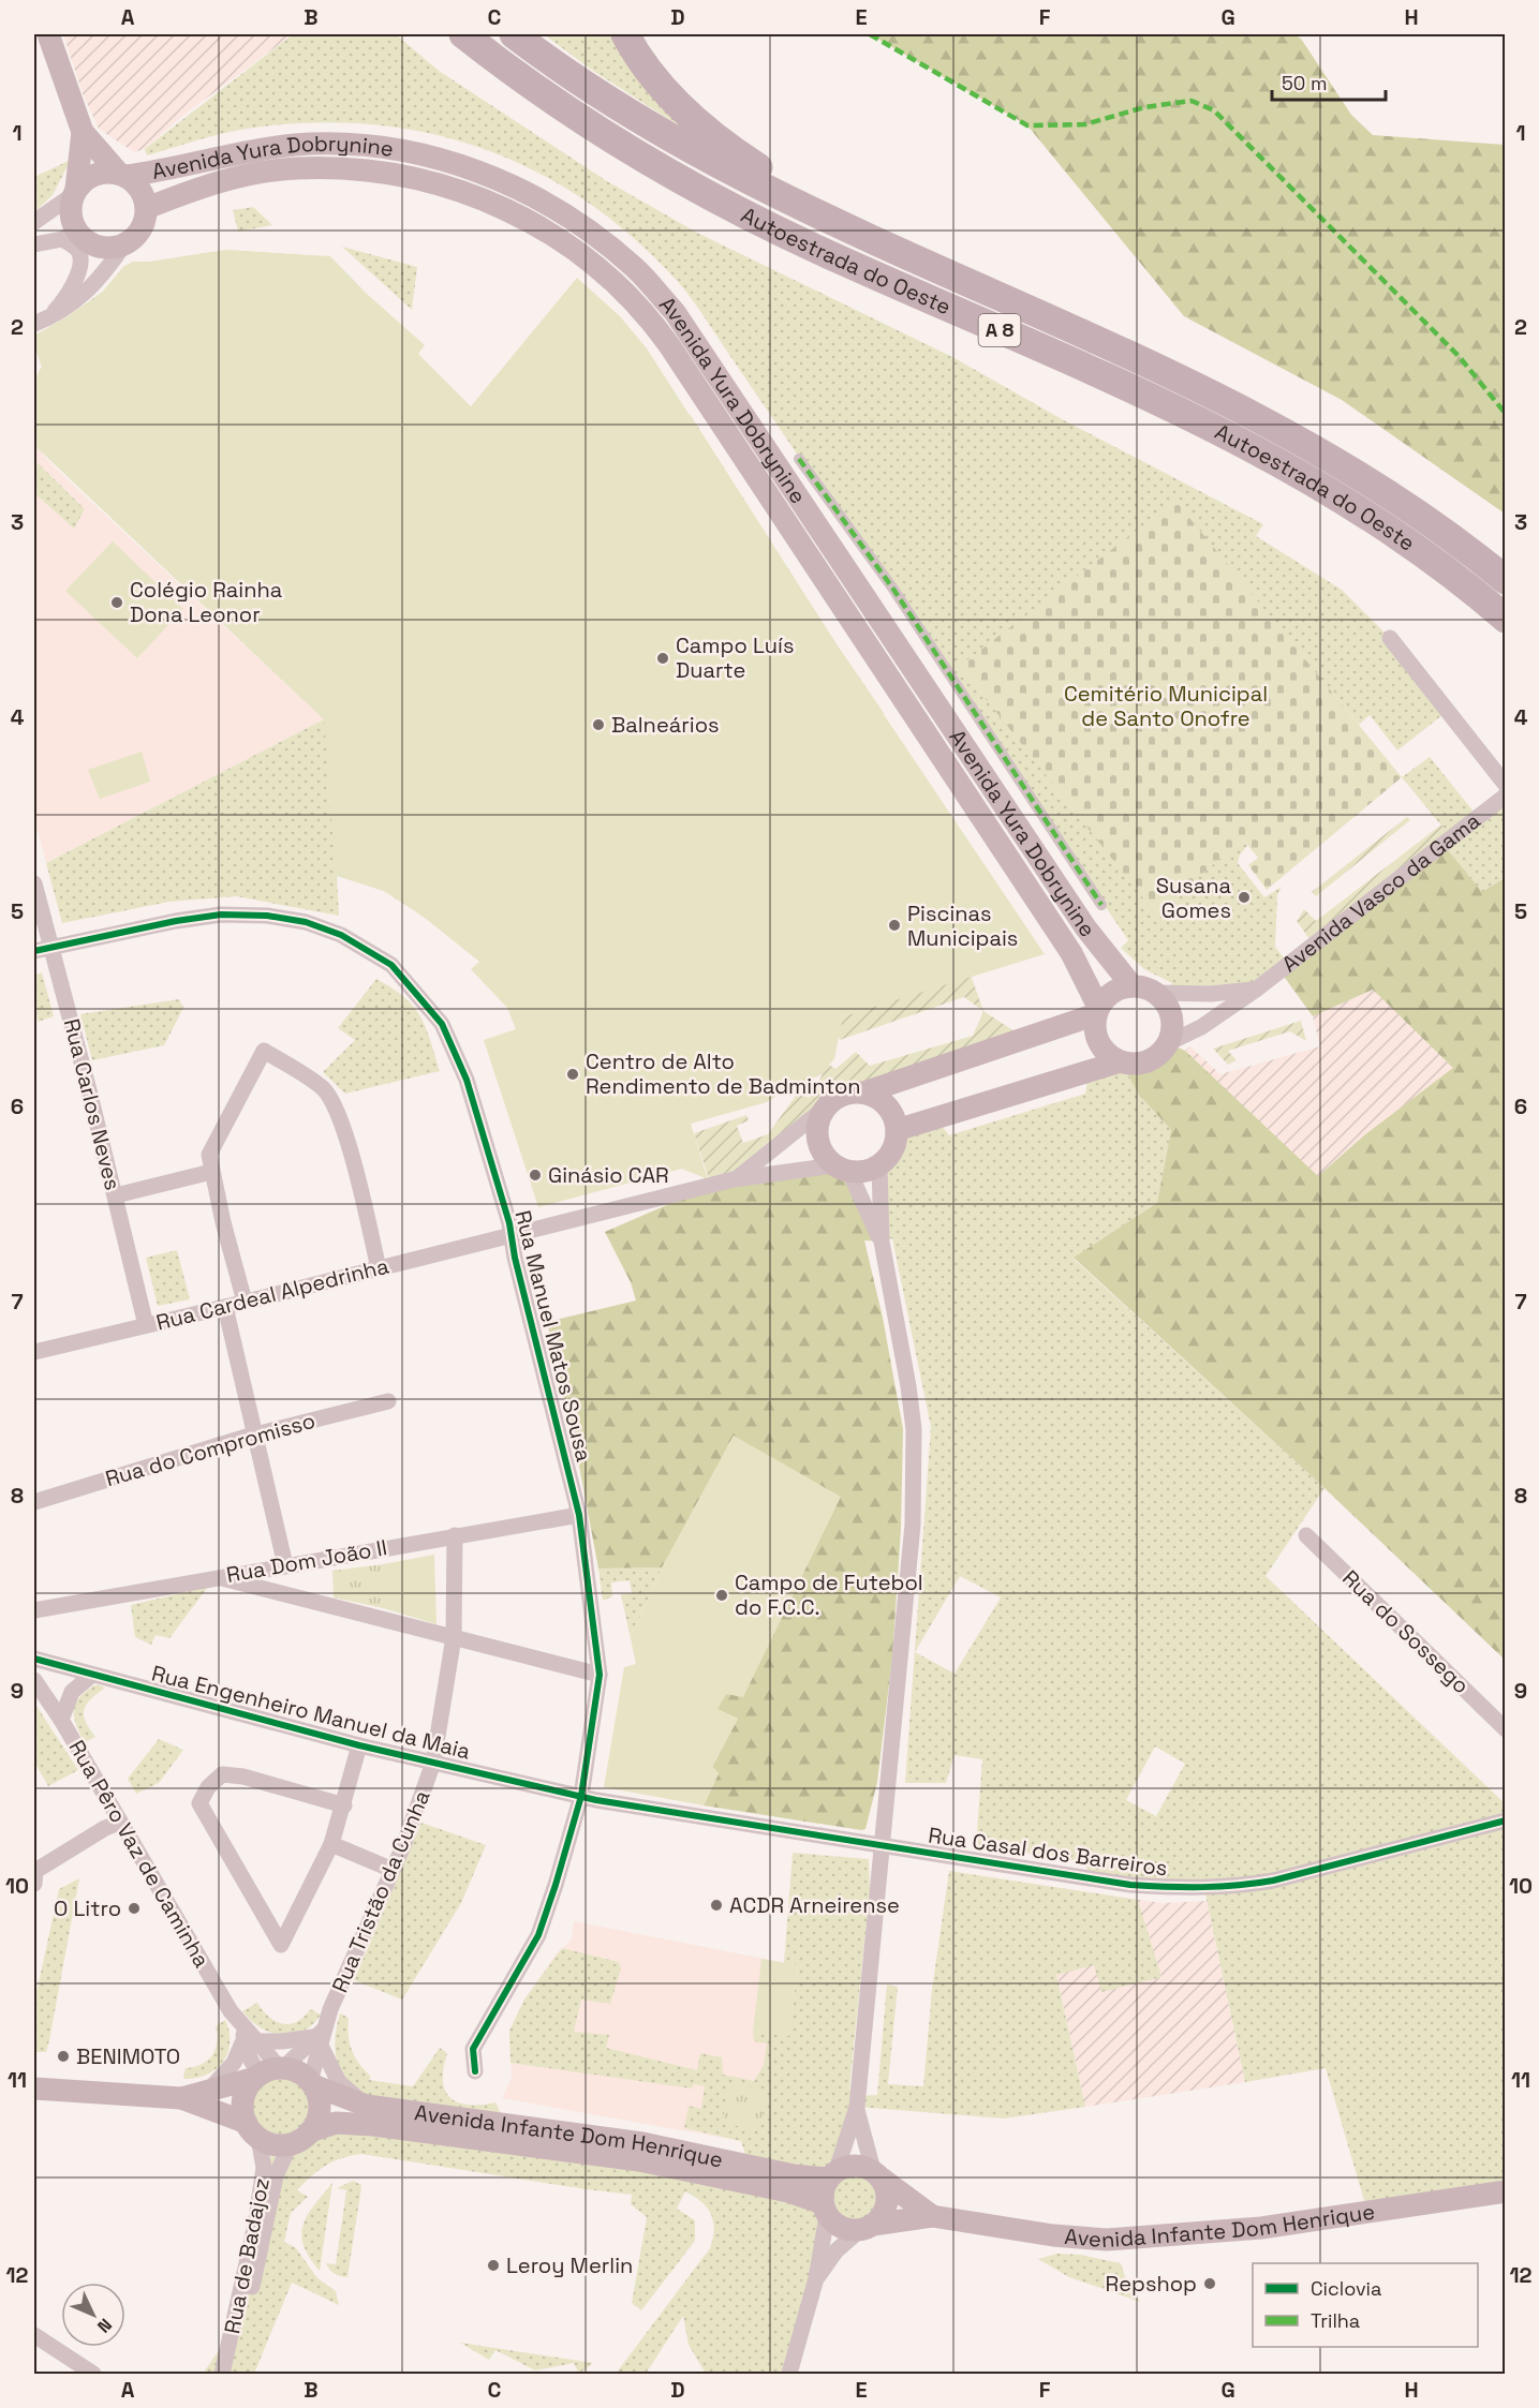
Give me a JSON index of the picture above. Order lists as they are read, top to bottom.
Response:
{
  "streets": {
    "highway": ["Autoestrada do Oeste", "A 8"],
    "main road": ["Avenida Yura Dobrynine", "Avenida Infante Dom Henrique"],
    "street": [
      "Avenida Vasco da Gama",
      "Rua Carlos Neves",
      "Rua Cardeal Alpedrinha",
      "Rua Manuel Matos Sousa",
      "Rua do Compromisso",
      "Rua Dom João II",
      "Rua do Sossego",
      "Rua Engenheiro Manuel da Maia",
      "Rua Casal dos Barreiros",
      "Rua Pêro Vaz de Caminha",
      "Rua Tristão da Cunha",
      "Rua de Badajoz"
    ]
  },
  "crossings": [
    ["Avenida Yura Dobrynine", "Avenida Vasco da Gama"],
    ["Rua Carlos Neves", "Rua Cardeal Alpedrinha"],
    ["Rua Carlos Neves", "Rua Manuel Matos Sousa"],
    ["Rua Cardeal Alpedrinha", "Rua Manuel Matos Sousa"],
    ["Rua Manuel Matos Sousa", "Rua Dom João II"],
    ["Rua Manuel Matos Sousa", "Rua Engenheiro Manuel da Maia"],
    ["Rua Manuel Matos Sousa", "Rua Casal dos Barreiros"],
    ["Rua Dom João II", "Rua Tristão da Cunha"],
    ["Rua Engenheiro Manuel da Maia", "Rua Casal dos Barreiros"],
    ["Rua Engenheiro Manuel da Maia", "Rua Tristão da Cunha"],
    ["Rua Pêro Vaz de Caminha", "Rua Tristão da Cunha"],
    ["Rua Pêro Vaz de Caminha", "Avenida Infante Dom Henrique"],
    ["Rua Pêro Vaz de Caminha", "Rua de Badajoz"],
    ["Rua Tristão da Cunha", "Avenida Infante Dom Henrique"],
    ["Rua Tristão da Cunha", "Rua de Badajoz"],
    ["Avenida Infante Dom Henrique", "Rua de Badajoz"]
  ],
  "parks": ["Cemitério Municipal de Santo Onofre"],
  "places": [
    "Colégio Rainha Dona Leonor",
    "Campo Luís Duarte",
    "Balneários",
    "Susana Gomes",
    "Piscinas Municipais",
    "Centro de Alto Rendimento de Badminton",
    "Ginásio CAR",
    "Campo de Futebol do F.C.C.",
    "ACDR Arneirense",
    "O Litro",
    "BENIMOTO",
    "Leroy Merlin",
    "Repshop"
  ],
  "legend": ["Ciclovia", "Trilha"],
  "scale_bar": "50 m",
  "north": "bottom right",
  "grid": {
    "columns": [
      "A",
      "B",
      "C",
      "D",
      "E",
      "F",
      "G",
      "H"
    ],
    "rows": [
      "1",
      "2",
      "3",
      "4",
      "5",
      "6",
      "7",
      "8",
      "9",
      "10",
      "11",
      "12"
    ]
  }
}
